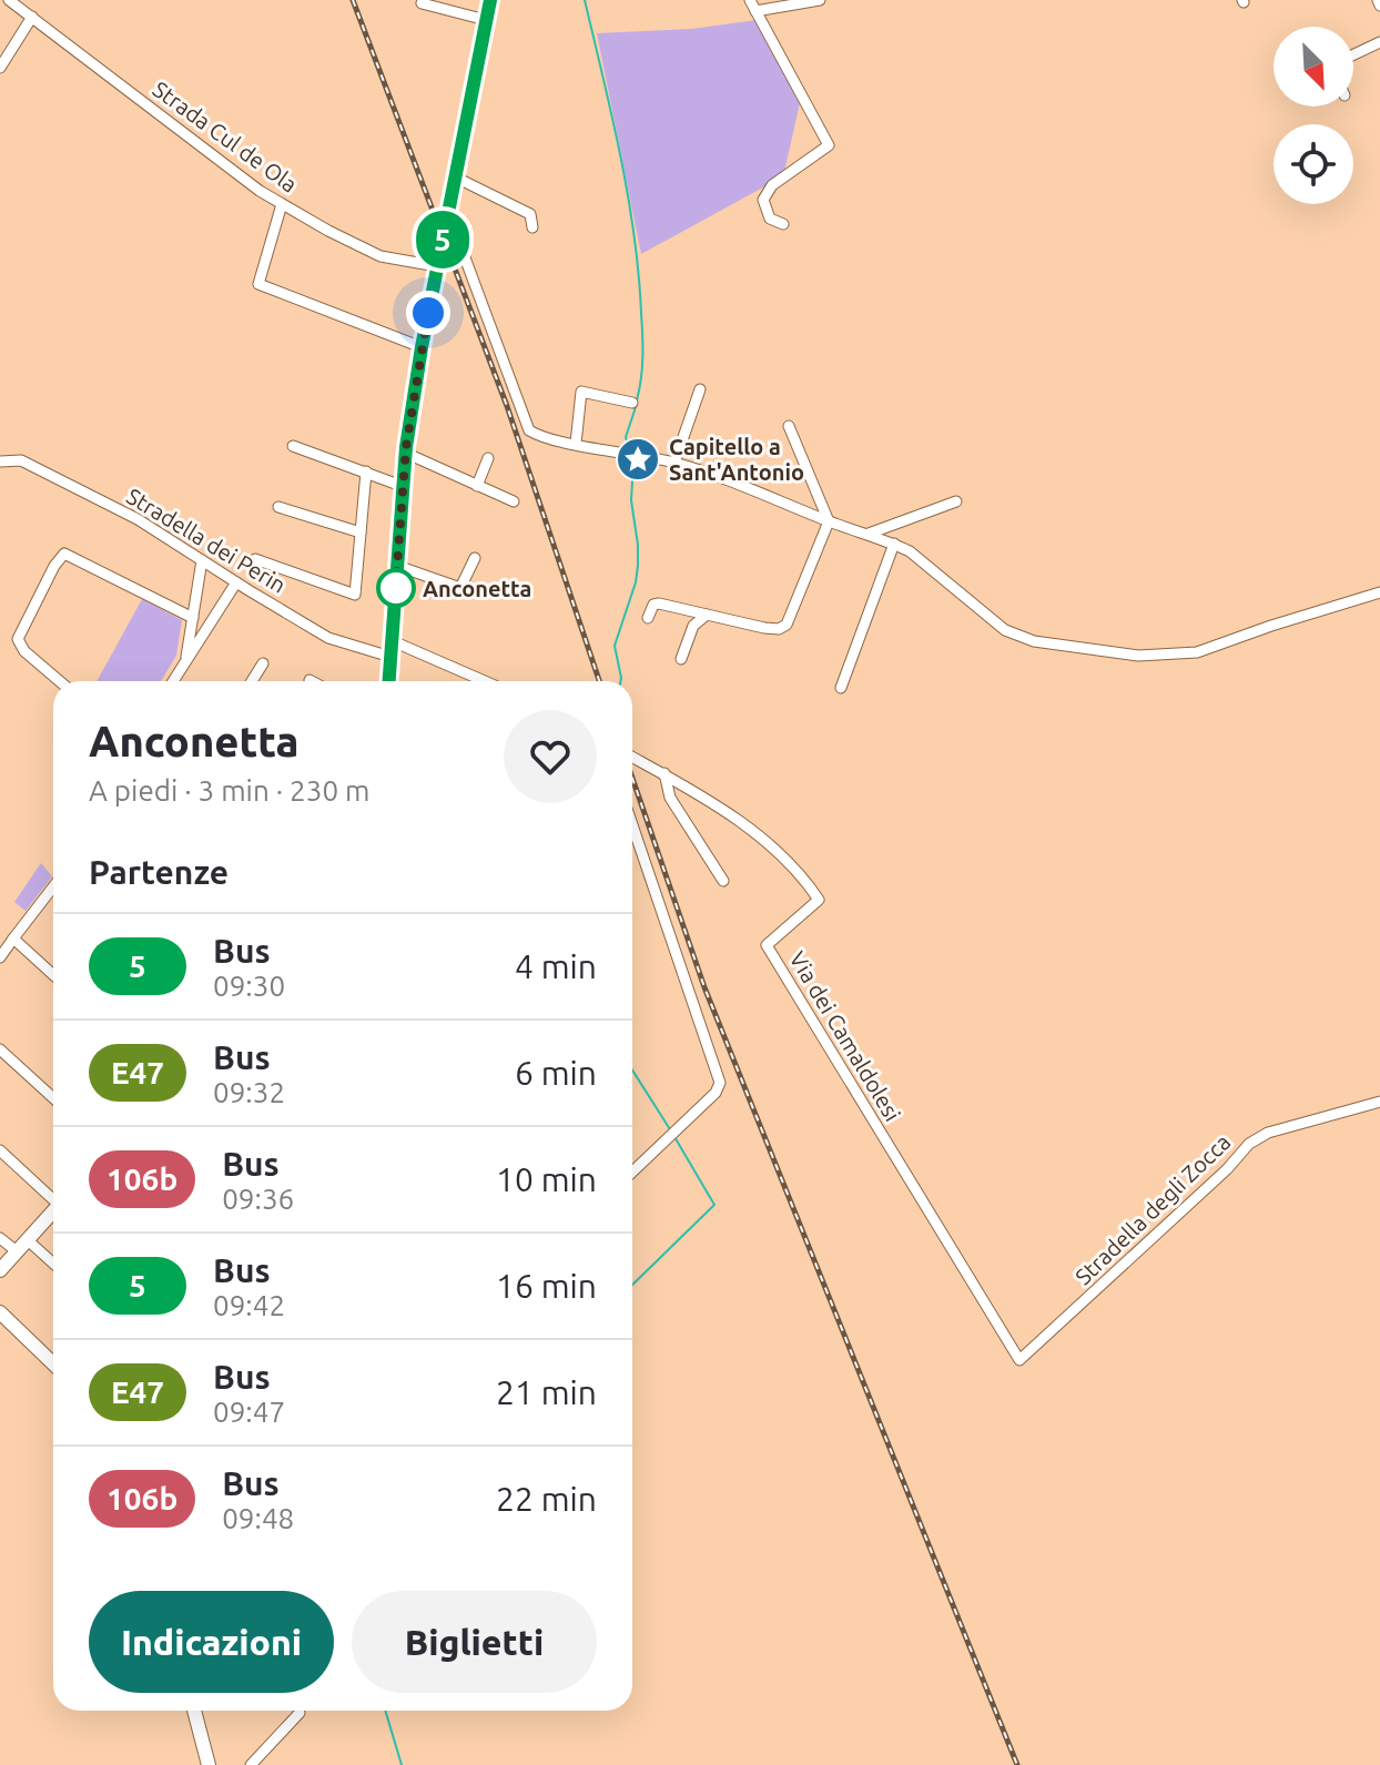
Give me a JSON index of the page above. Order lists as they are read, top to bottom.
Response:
{
  "streets": {
    "street": [
      "Strada Cul de Ola",
      "Stradella dei Perin",
      "Via dei Camaldolesi",
      "Stradella degli Zocca"
    ]
  },
  "crossings": [
    ["Via dei Camaldolesi", "Stradella degli Zocca"]
  ],
  "places": {
    "place": ["Capitello a Sant'Antonio"],
    "other": ["Anconetta"]
  },
  "lines": ["bus line 5"],
  "north": "bottom right",
  "page": {
    "on_map": "5",
    "heading": [
      ["Anconetta", "A piedi · 3 min · 230 m"],
      "Partenze"
    ],
    "list": [
      {
        "mark": "5",
        "name": "Bus",
        "note": "09:30",
        "value": "4 min"
      },
      {
        "mark": "E47",
        "name": "Bus",
        "note": "09:32",
        "value": "6 min"
      },
      {
        "mark": "106b",
        "name": "Bus",
        "note": "09:36",
        "value": "10 min"
      },
      {
        "mark": "5",
        "name": "Bus",
        "note": "09:42",
        "value": "16 min"
      },
      {
        "mark": "E47",
        "name": "Bus",
        "note": "09:47",
        "value": "21 min"
      },
      {
        "mark": "106b",
        "name": "Bus",
        "note": "09:48",
        "value": "22 min"
      }
    ],
    "buttons": ["Indicazioni", "Biglietti"]
  }
}
